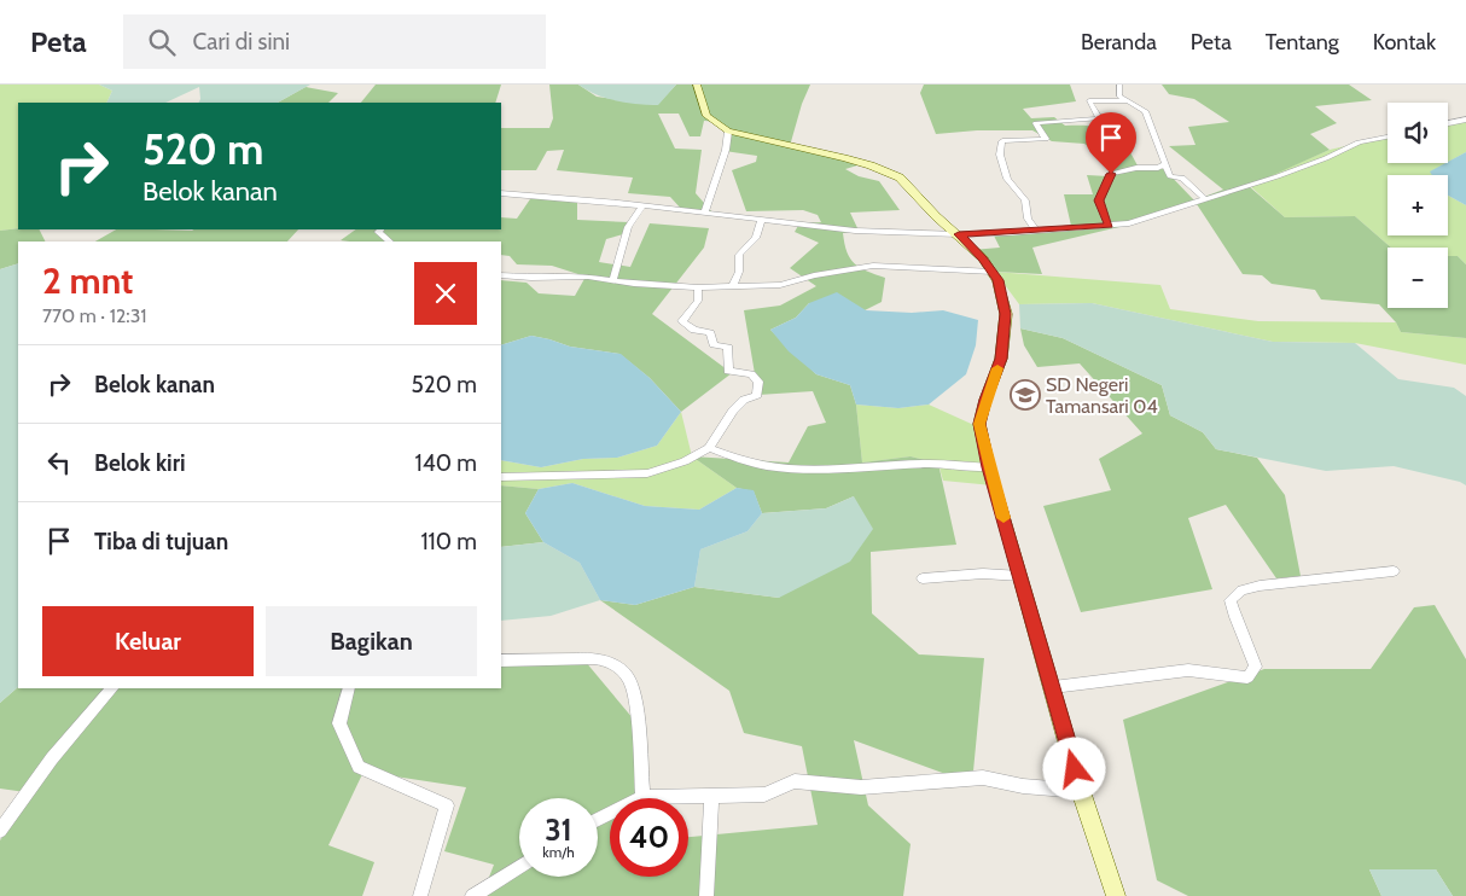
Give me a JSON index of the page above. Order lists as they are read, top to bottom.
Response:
{
  "places": {
    "school or university": ["SD Negeri Tamansari 04"]
  },
  "page": {
    "header": "Peta",
    "search": "Cari di sini",
    "nav": [
      "Beranda",
      "Peta",
      "Tentang",
      "Kontak"
    ],
    "map_buttons": ["+", "−"],
    "turn": ["520 m", "Belok kanan"],
    "heading": ["2 mnt", "770 m · 12:31"],
    "list": [
      {
        "name": "Belok kanan",
        "value": "520 m"
      },
      {
        "name": "Belok kiri",
        "value": "140 m"
      },
      {
        "name": "Tiba di tujuan",
        "value": "110 m"
      }
    ],
    "buttons": ["Keluar", "Bagikan"],
    "speed": "31 km/h",
    "limit": "40"
  }
}
